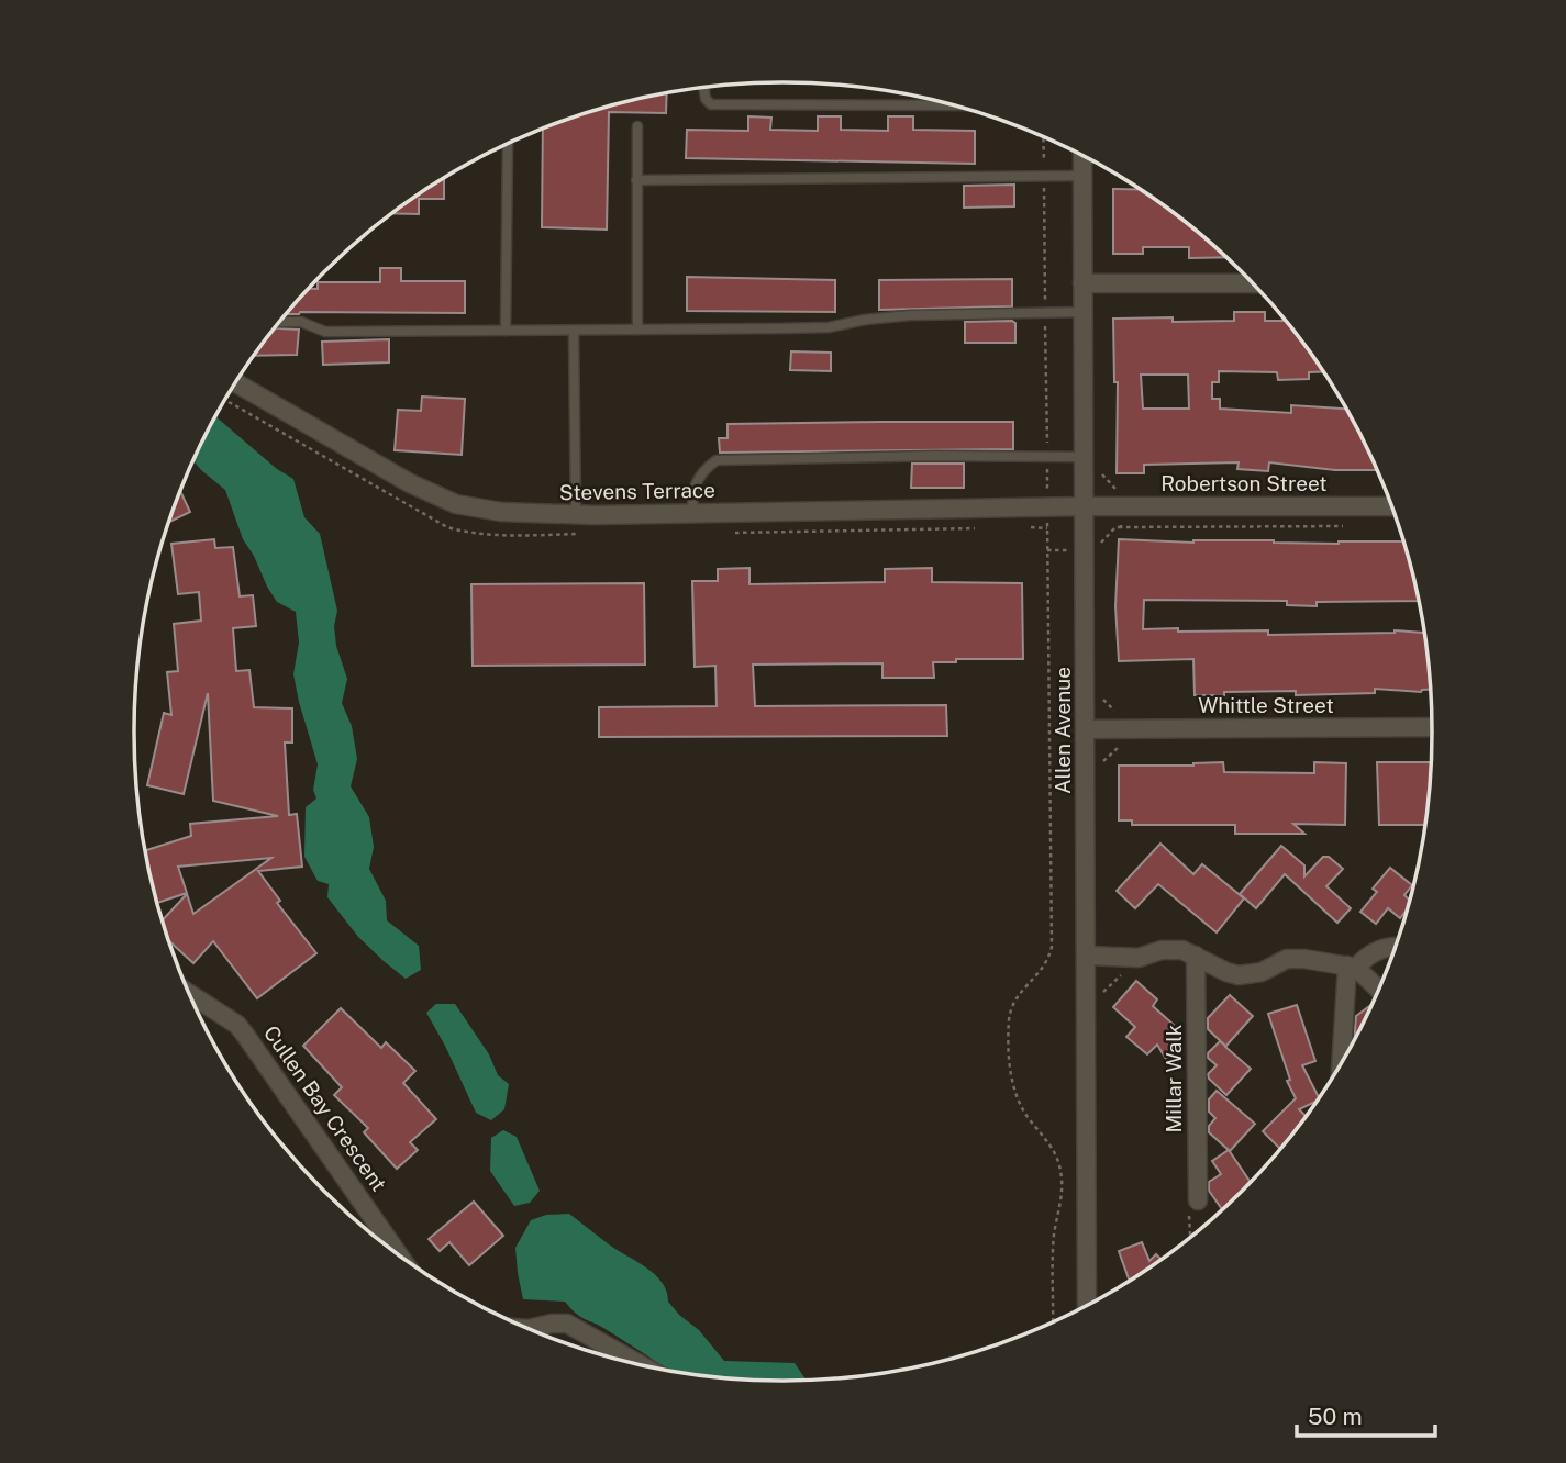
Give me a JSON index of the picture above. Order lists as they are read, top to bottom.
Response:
{
  "streets": {
    "street": [
      "Robertson Street",
      "Stevens Terrace",
      "Whittle Street",
      "Allen Avenue",
      "Millar Walk",
      "Cullen Bay Crescent"
    ]
  },
  "crossings": [
    ["Robertson Street", "Stevens Terrace"],
    ["Robertson Street", "Allen Avenue"],
    ["Stevens Terrace", "Allen Avenue"],
    ["Whittle Street", "Allen Avenue"]
  ],
  "scale_bar": "50 m"
}
